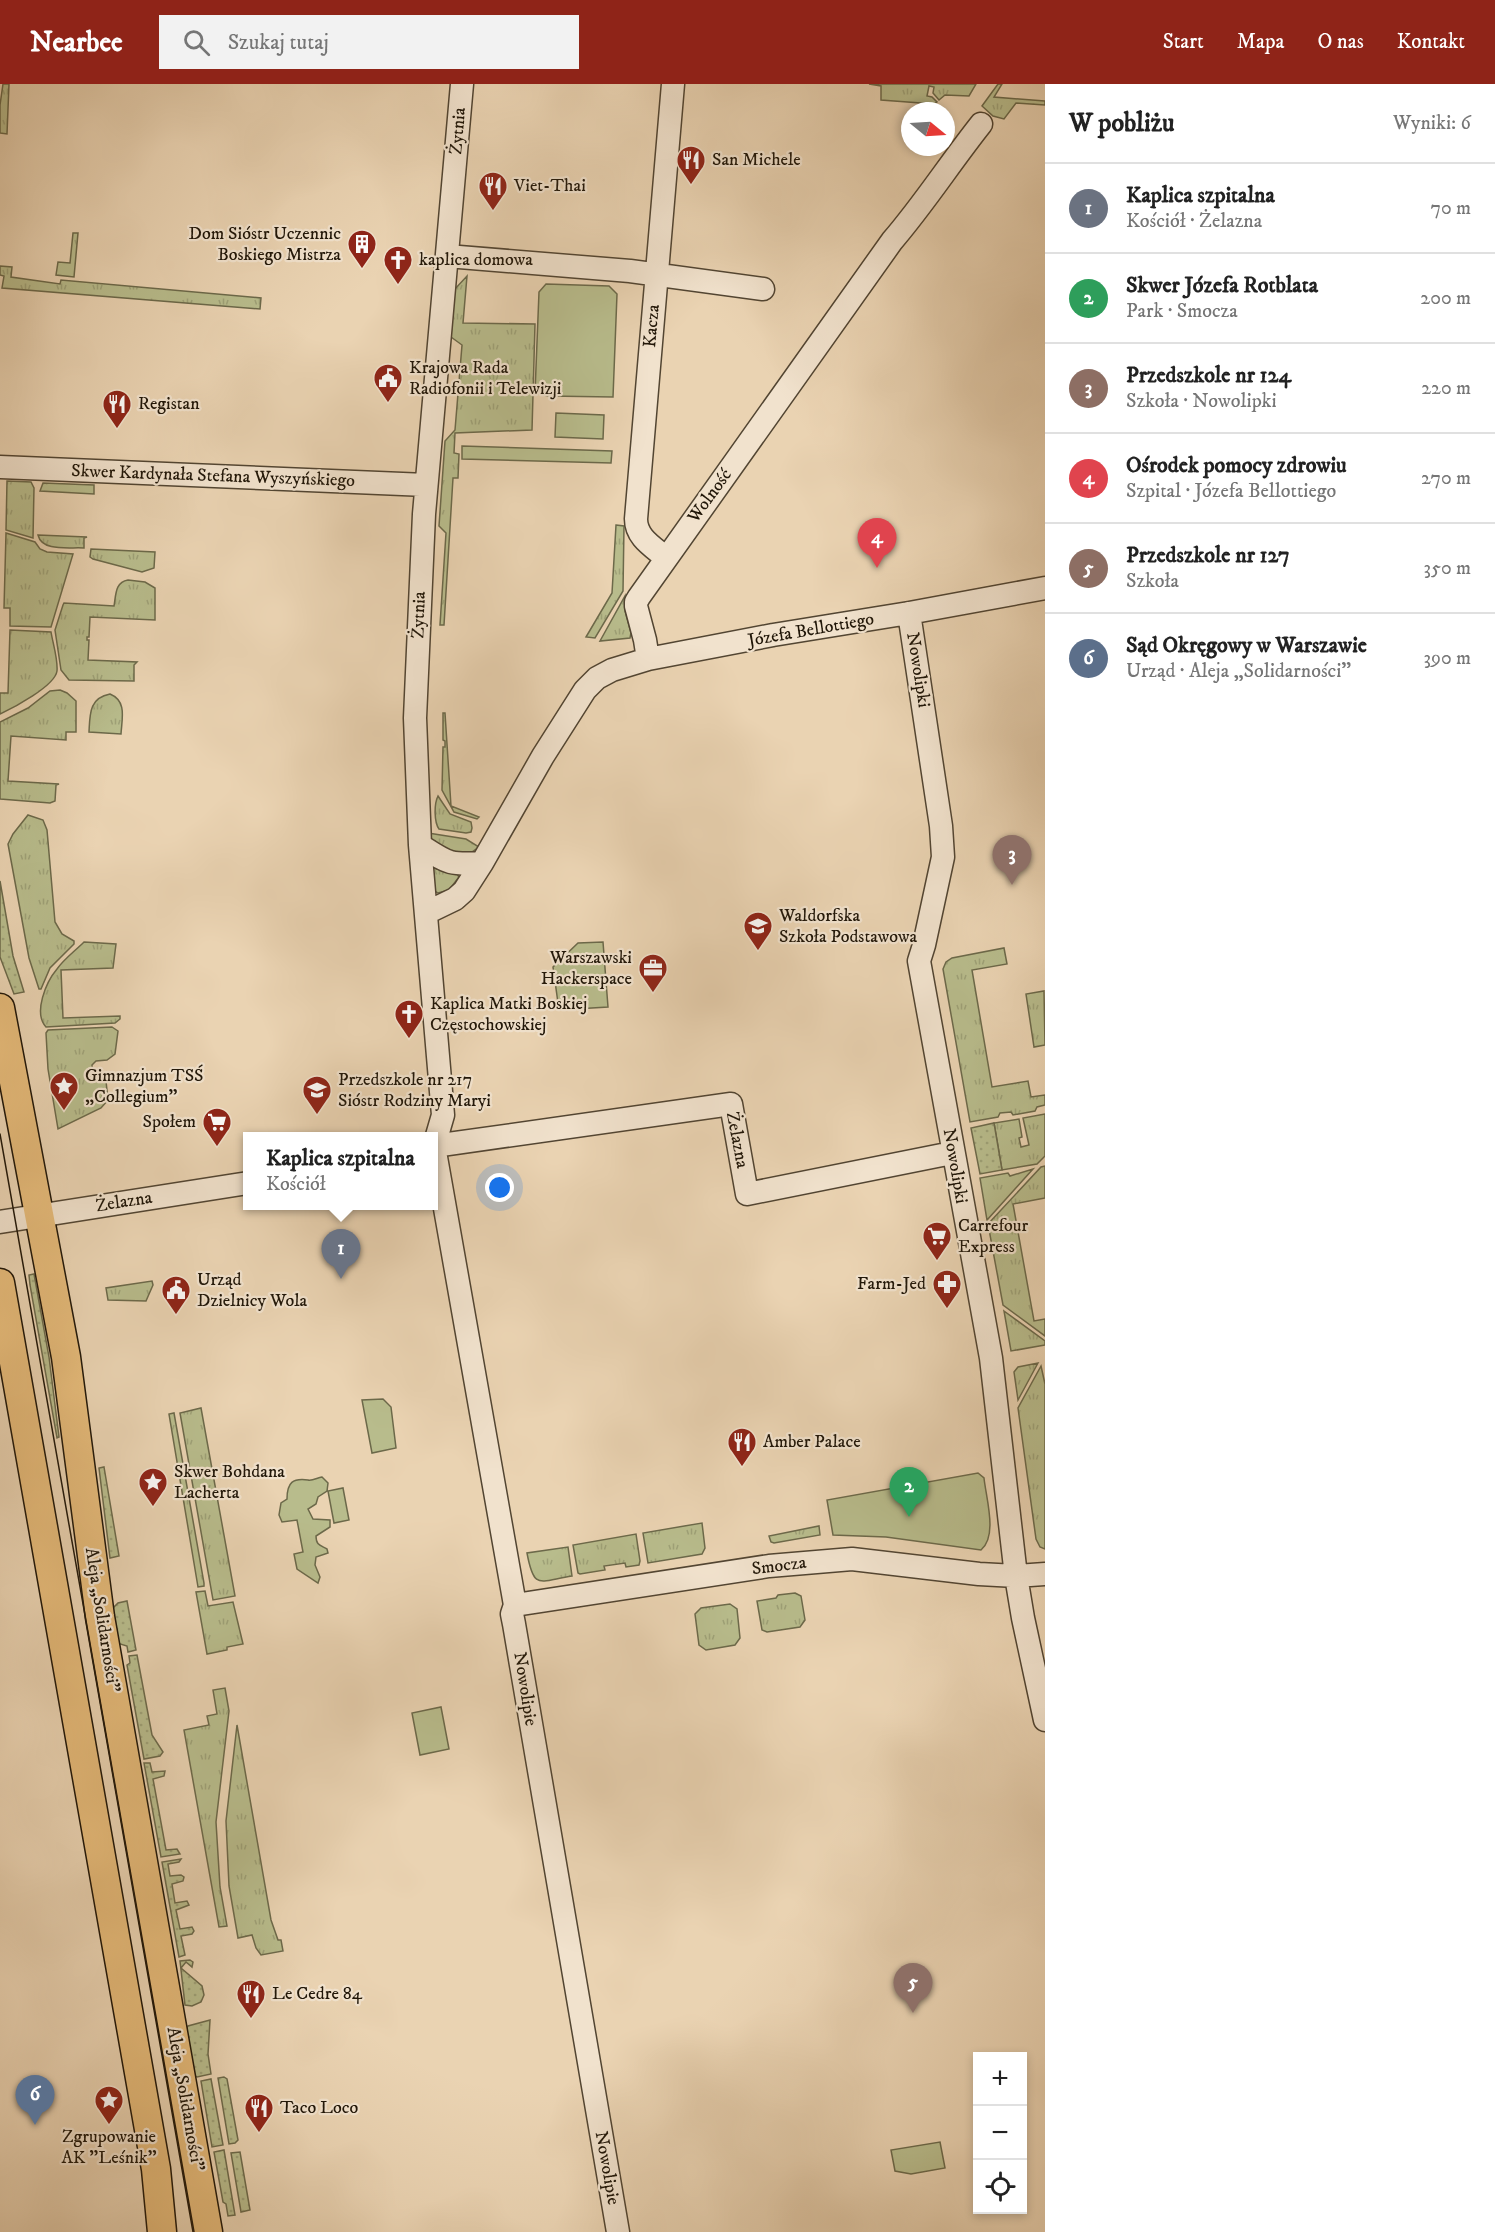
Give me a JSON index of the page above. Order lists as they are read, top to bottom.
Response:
{
  "streets": {
    "main road": ["Aleja „Solidarności”"],
    "street": [
      "Żytnia",
      "Kacza",
      "Skwer Kardynała Stefana Wyszyńskiego",
      "Wolność",
      "Józefa Bellottiego",
      "Nowolipki",
      "Żelazna",
      "Smocza",
      "Nowolipie"
    ]
  },
  "crossings": [
    ["Żytnia", "Skwer Kardynała Stefana Wyszyńskiego"],
    ["Kacza", "Wolność"],
    ["Wolność", "Józefa Bellottiego"],
    ["Józefa Bellottiego", "Nowolipki"],
    ["Nowolipki", "Żelazna"],
    ["Nowolipki", "Smocza"],
    ["Żelazna", "Aleja „Solidarności”"],
    ["Smocza", "Nowolipie"]
  ],
  "places": {
    "restaurant": [
      "San Michele",
      "Viet-Thai",
      "Registan",
      "Amber Palace",
      "Le Cedre 84",
      "Taco Loco"
    ],
    "building": ["Dom Sióstr Uczennic Boskiego Mistrza"],
    "church": ["kaplica domowa", "Kaplica Matki Boskiej Częstochowskiej"],
    "public building": ["Krajowa Rada Radiofonii i Telewizji", "Urząd Dzielnicy Wola"],
    "school or university": ["Waldorfska Szkoła Podstawowa", "Przedszkole nr 217 Sióstr Rodziny Maryi"],
    "office": ["Warszawski Hackerspace"],
    "place": ["Gimnazjum TSŚ „Collegium”", "Skwer Bohdana Lacherta", "Zgrupowanie AK \"Leśnik\""],
    "supermarket": ["Społem", "Carrefour Express"],
    "pharmacy": ["Farm-Jed"]
  },
  "north": "right",
  "page": {
    "header": "Nearbee",
    "search": "Szukaj tutaj",
    "nav": [
      "Start",
      "Mapa",
      "O nas",
      "Kontakt"
    ],
    "heading": ["W pobliżu", "Wyniki: 6"],
    "list": [
      {
        "mark": "1",
        "name": "Kaplica szpitalna",
        "note": "Kościół · Żelazna",
        "value": "70 m"
      },
      {
        "mark": "2",
        "name": "Skwer Józefa Rotblata",
        "note": "Park · Smocza",
        "value": "200 m"
      },
      {
        "mark": "3",
        "name": "Przedszkole nr 124",
        "note": "Szkoła · Nowolipki",
        "value": "220 m"
      },
      {
        "mark": "4",
        "name": "Ośrodek pomocy zdrowiu",
        "note": "Szpital · Józefa Bellottiego",
        "value": "270 m"
      },
      {
        "mark": "5",
        "name": "Przedszkole nr 127",
        "note": "Szkoła",
        "value": "350 m"
      },
      {
        "mark": "6",
        "name": "Sąd Okręgowy w Warszawie",
        "note": "Urząd · Aleja „Solidarności”",
        "value": "390 m"
      }
    ],
    "pins": [
      "4",
      "3",
      "1",
      "2",
      "5",
      "6"
    ],
    "popup": ["Kaplica szpitalna", "Kościół"],
    "map_buttons": ["+", "−"]
  }
}
